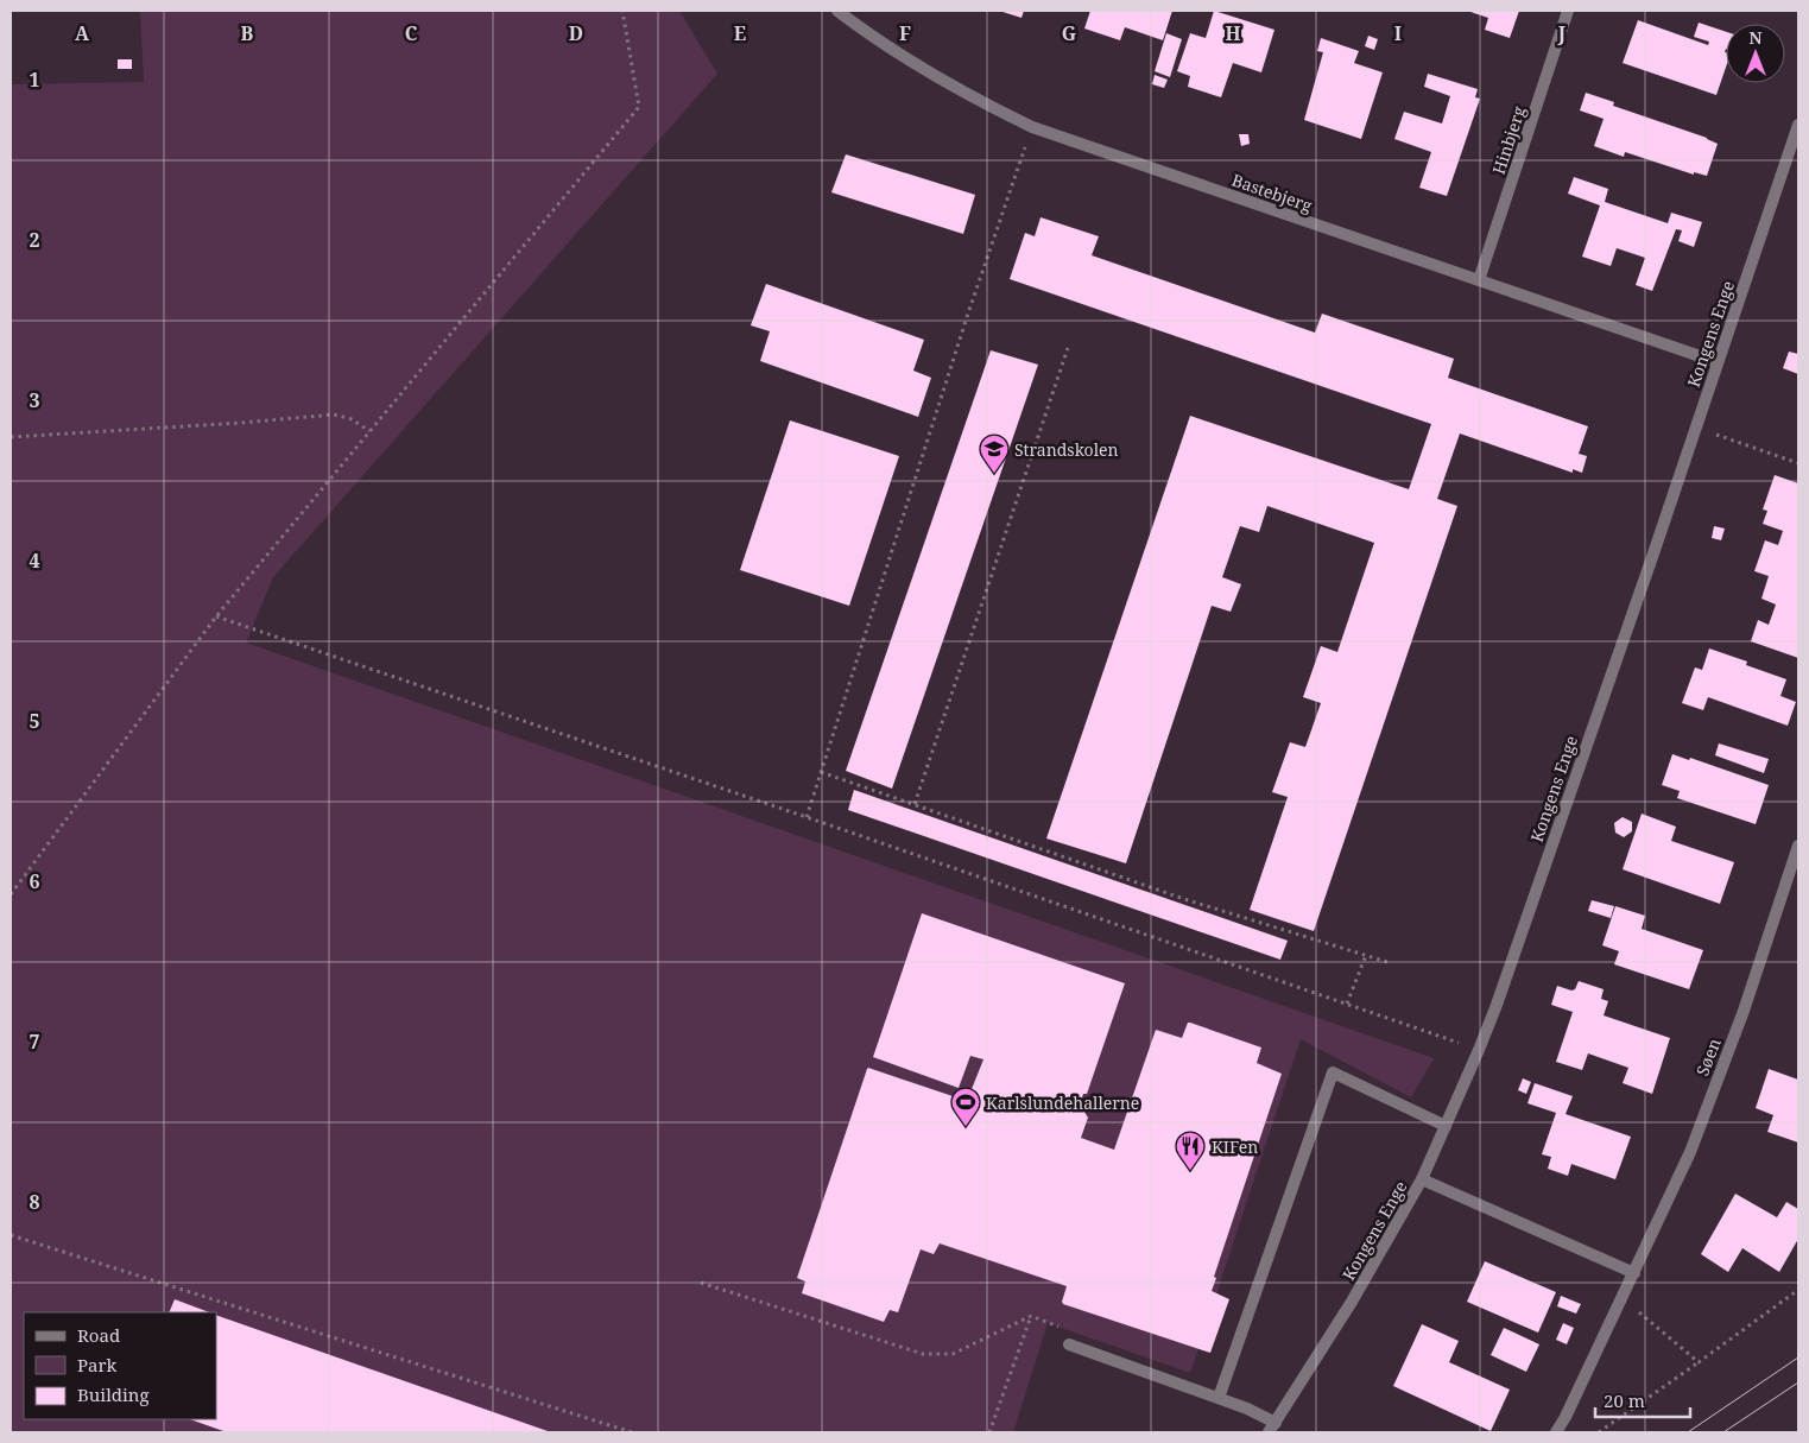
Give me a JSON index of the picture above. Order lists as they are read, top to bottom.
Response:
{
  "streets": {
    "street": [
      "Hinbjerg",
      "Bastebjerg",
      "Kongens Enge",
      "Søen"
    ]
  },
  "crossings": [
    ["Hinbjerg", "Bastebjerg"],
    ["Bastebjerg", "Kongens Enge"]
  ],
  "places": {
    "school or university": ["Strandskolen"],
    "sports": ["Karlslundehallerne"],
    "restaurant": ["KIFen"]
  },
  "legend": ["Road", "Park", "Building"],
  "scale_bar": "20 m",
  "north": "top",
  "grid": {
    "columns": [
      "A",
      "B",
      "C",
      "D",
      "E",
      "F",
      "G",
      "H",
      "I",
      "J"
    ],
    "rows": [
      "1",
      "2",
      "3",
      "4",
      "5",
      "6",
      "7",
      "8"
    ]
  }
}
